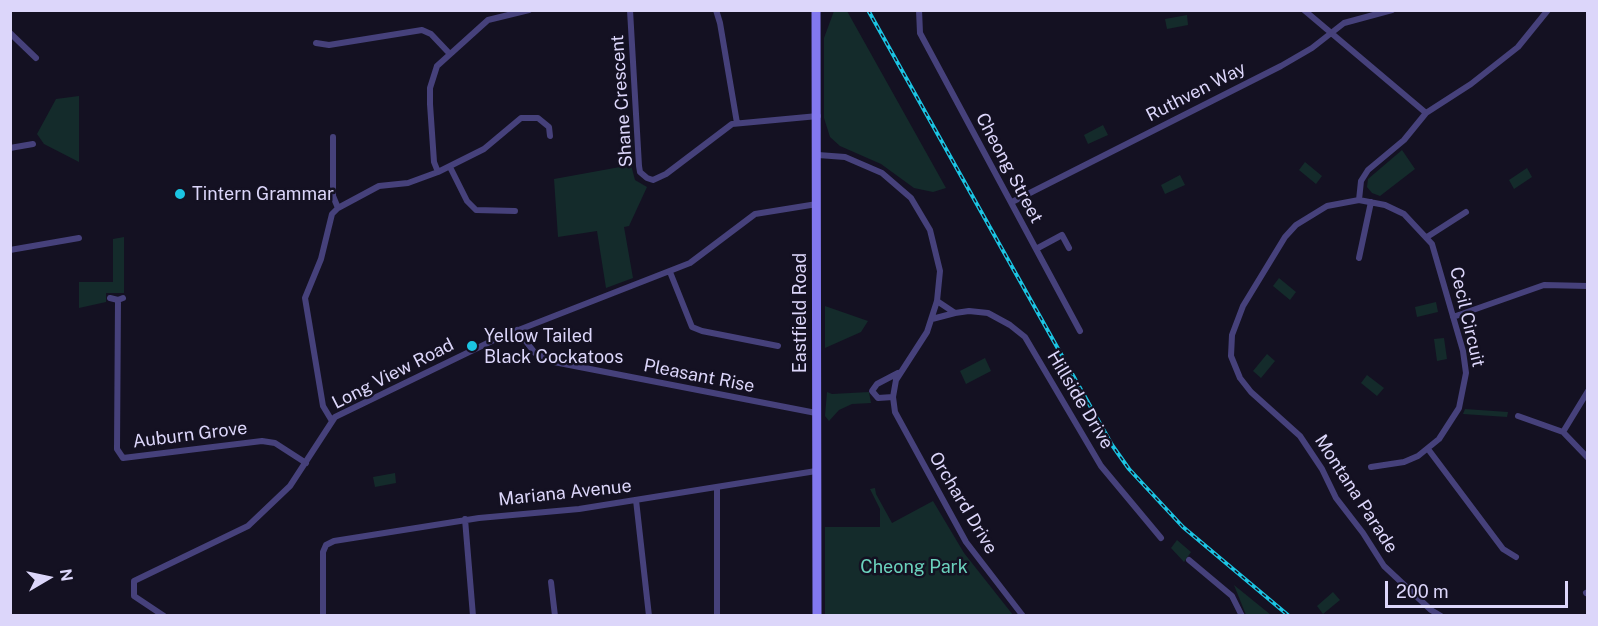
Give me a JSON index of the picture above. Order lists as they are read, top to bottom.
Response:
{
  "streets": {
    "main road": ["Eastfield Road"],
    "street": [
      "Ruthven Way",
      "Shane Crescent",
      "Cheong Street",
      "Cecil Circuit",
      "Long View Road",
      "Pleasant Rise",
      "Hillside Drive",
      "Auburn Grove",
      "Mariana Avenue",
      "Montana Parade",
      "Orchard Drive"
    ]
  },
  "crossings": [
    ["Ruthven Way", "Cheong Street"],
    ["Eastfield Road", "Long View Road"],
    ["Eastfield Road", "Pleasant Rise"],
    ["Eastfield Road", "Mariana Avenue"],
    ["Cecil Circuit", "Montana Parade"],
    ["Long View Road", "Pleasant Rise"],
    ["Long View Road", "Auburn Grove"]
  ],
  "parks": ["Cheong Park"],
  "places": ["Tintern Grammar", "Yellow Tailed Black Cockatoos"],
  "scale_bar": "200 m",
  "north": "right"
}
